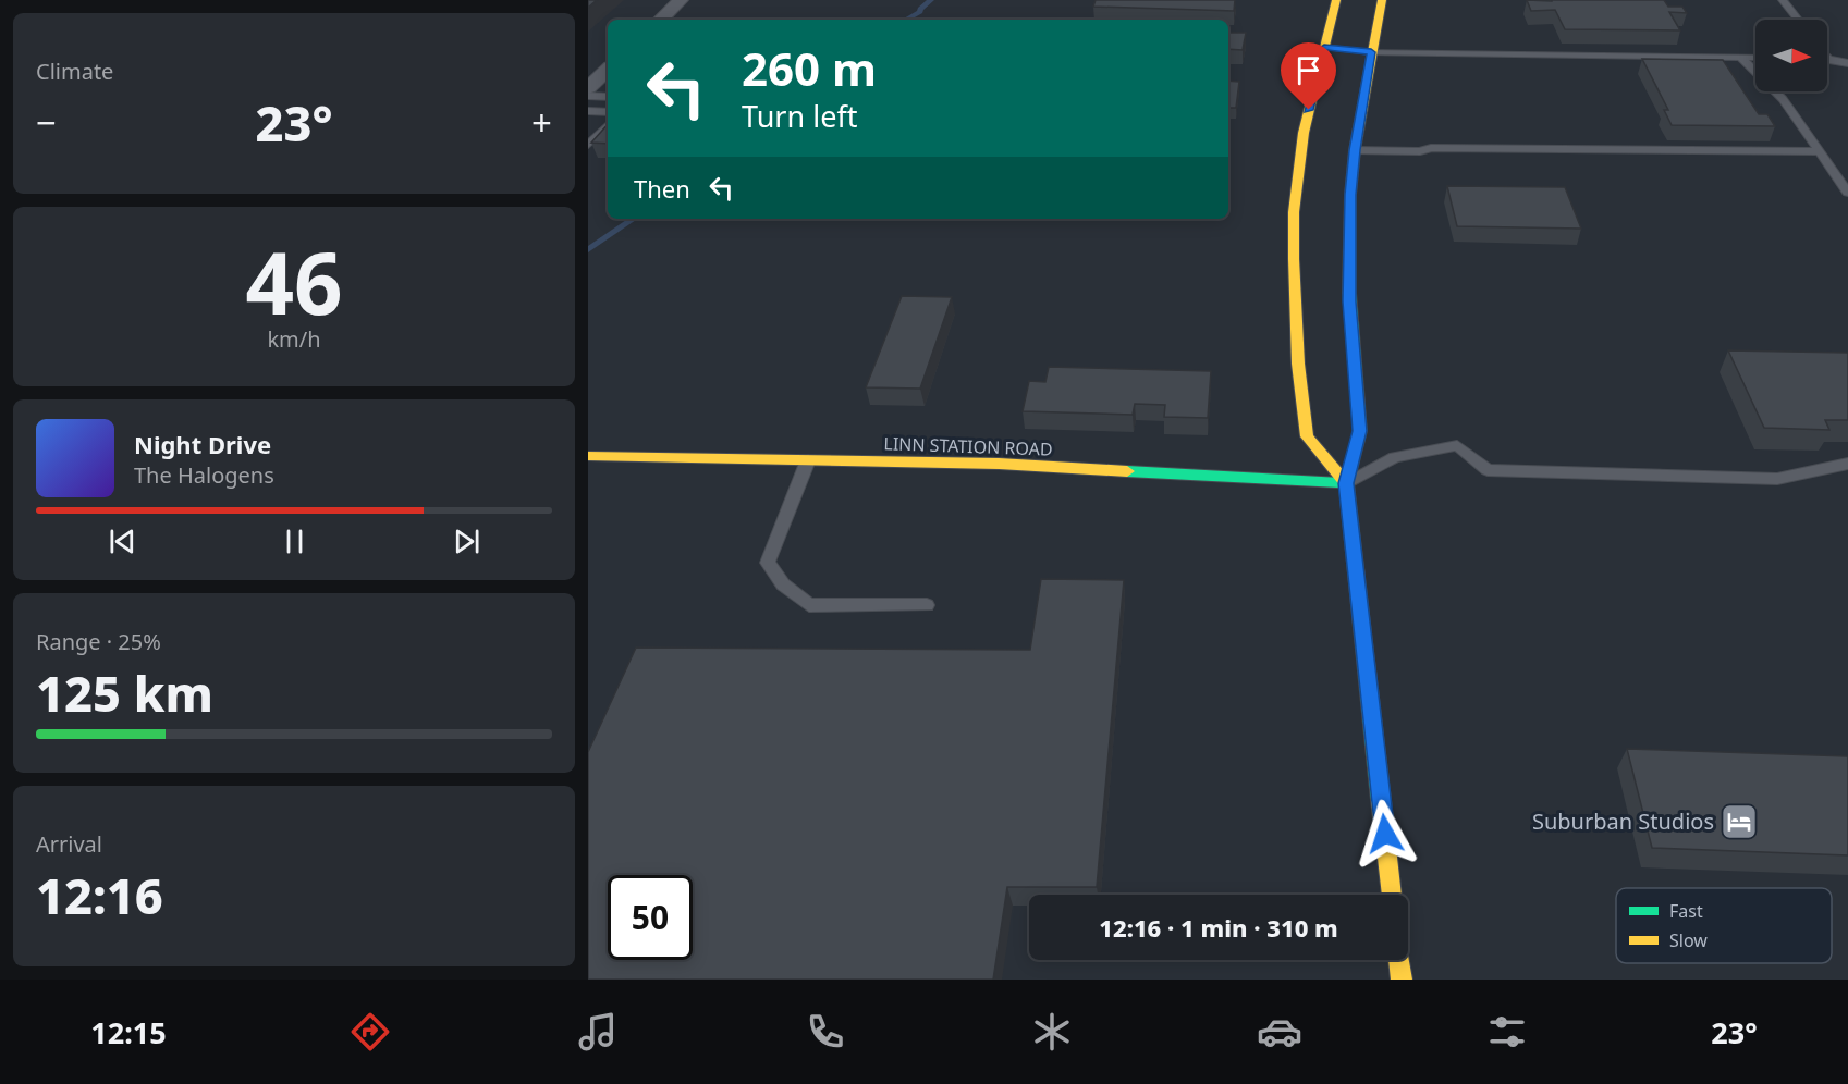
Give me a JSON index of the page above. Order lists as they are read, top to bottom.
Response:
{
  "streets": {
    "main road": ["LINN STATION ROAD"]
  },
  "places": {
    "hotel": ["Suburban Studios"]
  },
  "legend": ["Fast", "Slow"],
  "north": "right",
  "page": {
    "tile": [
      "Climate",
      ["46", "km/h"],
      ["Range · 25%", "125 km"],
      ["Arrival", "12:16"]
    ],
    "turn": ["260 m", "Turn left"],
    "heat": ["−", "23°", "+"],
    "then": "Then",
    "song": ["Night Drive", "The Halogens"],
    "limit": "50",
    "trip": "12:16 · 1 min · 310 m",
    "tabs": ["12:15", "23°"]
  }
}
